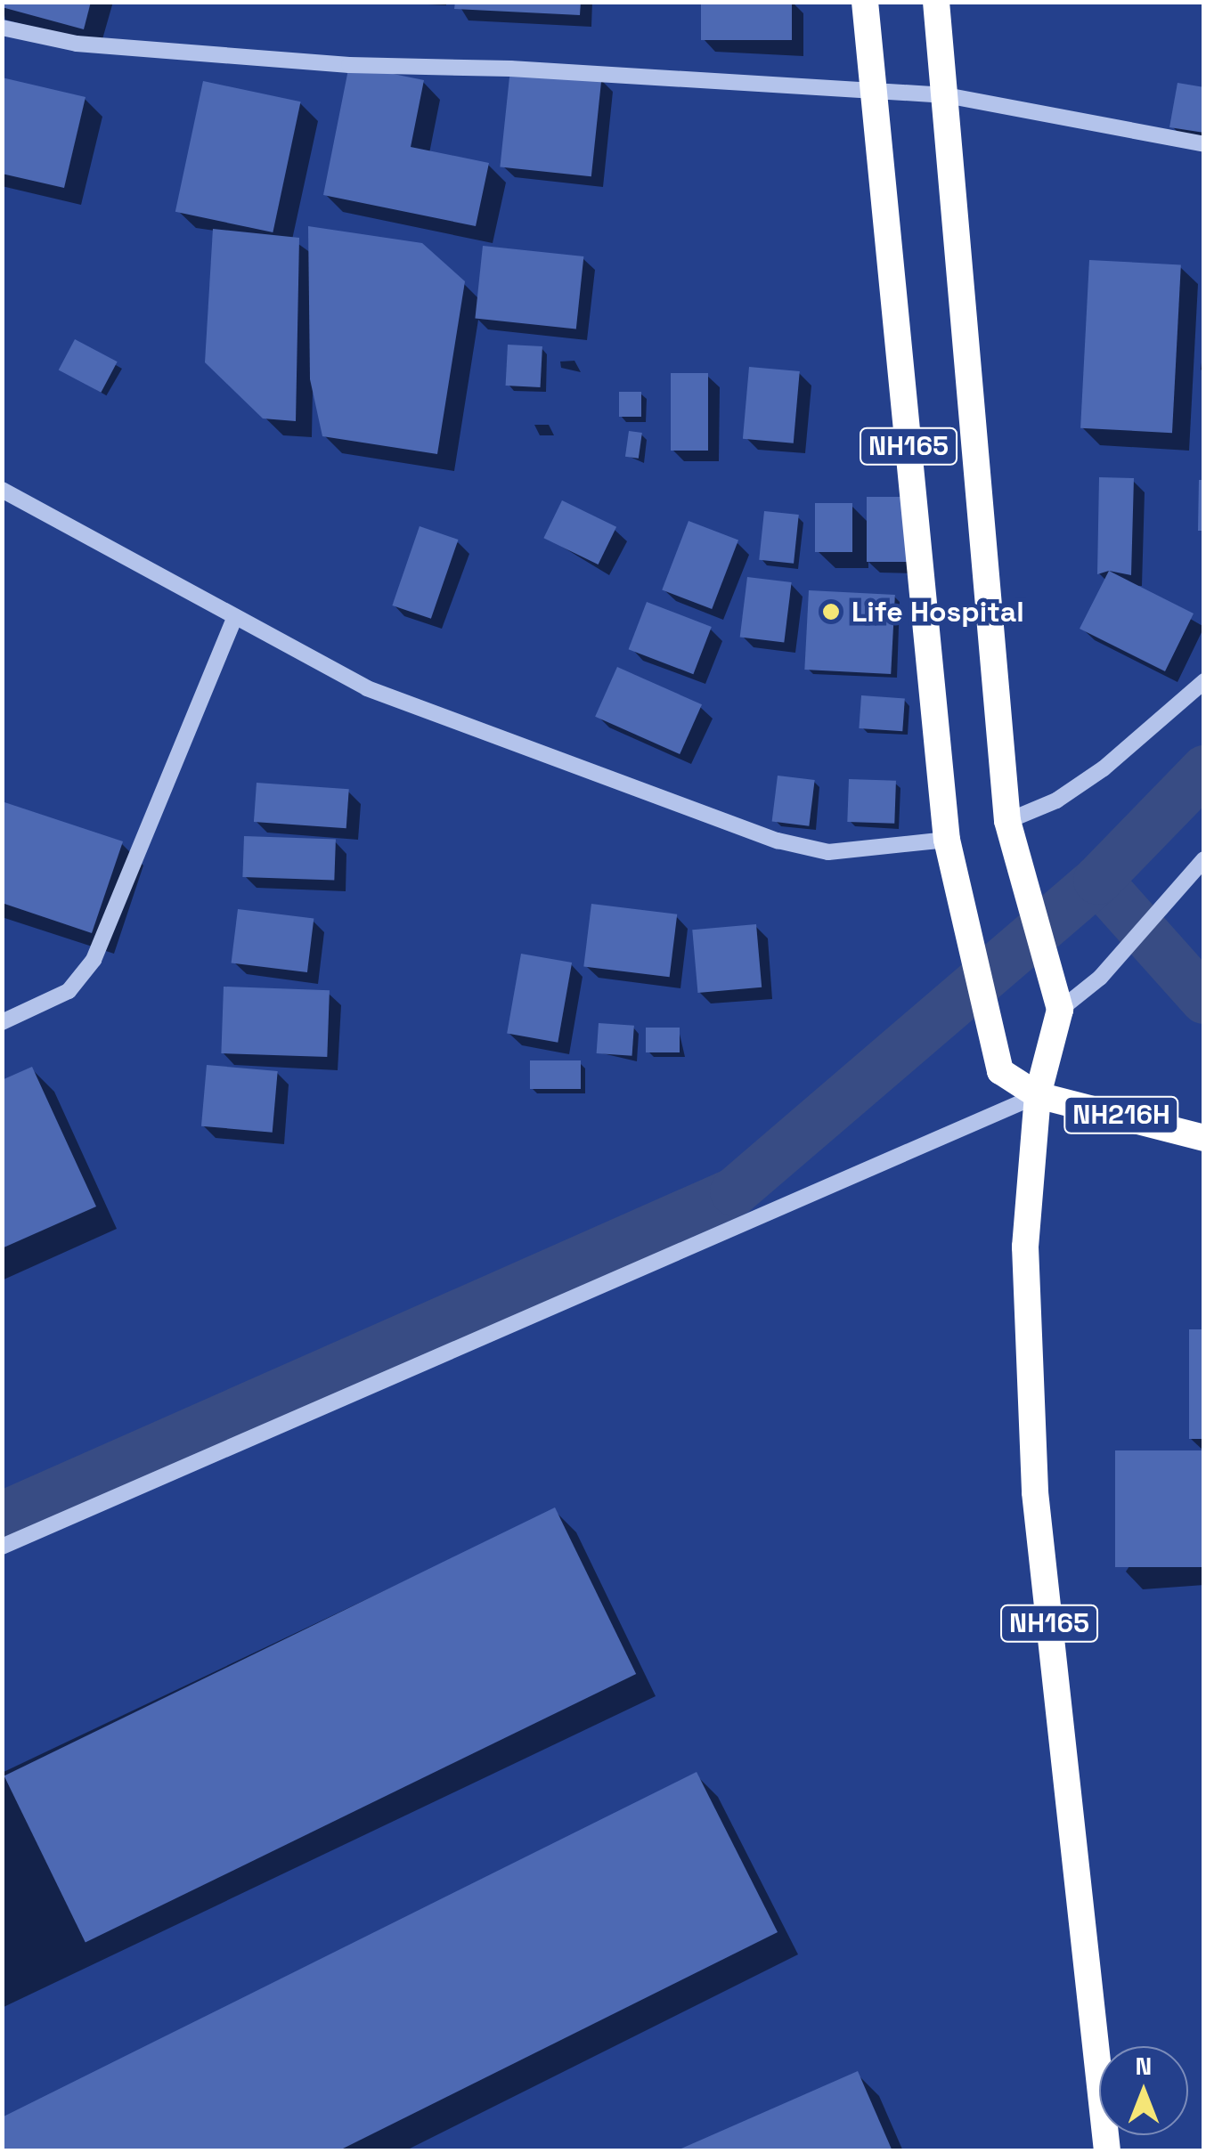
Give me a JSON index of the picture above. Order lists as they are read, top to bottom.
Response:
{
  "streets": {
    "highway": ["NH165", "NH216H"]
  },
  "crossings": [
    ["NH165", "NH216H"]
  ],
  "places": ["Life Hospital"],
  "north": "top"
}
